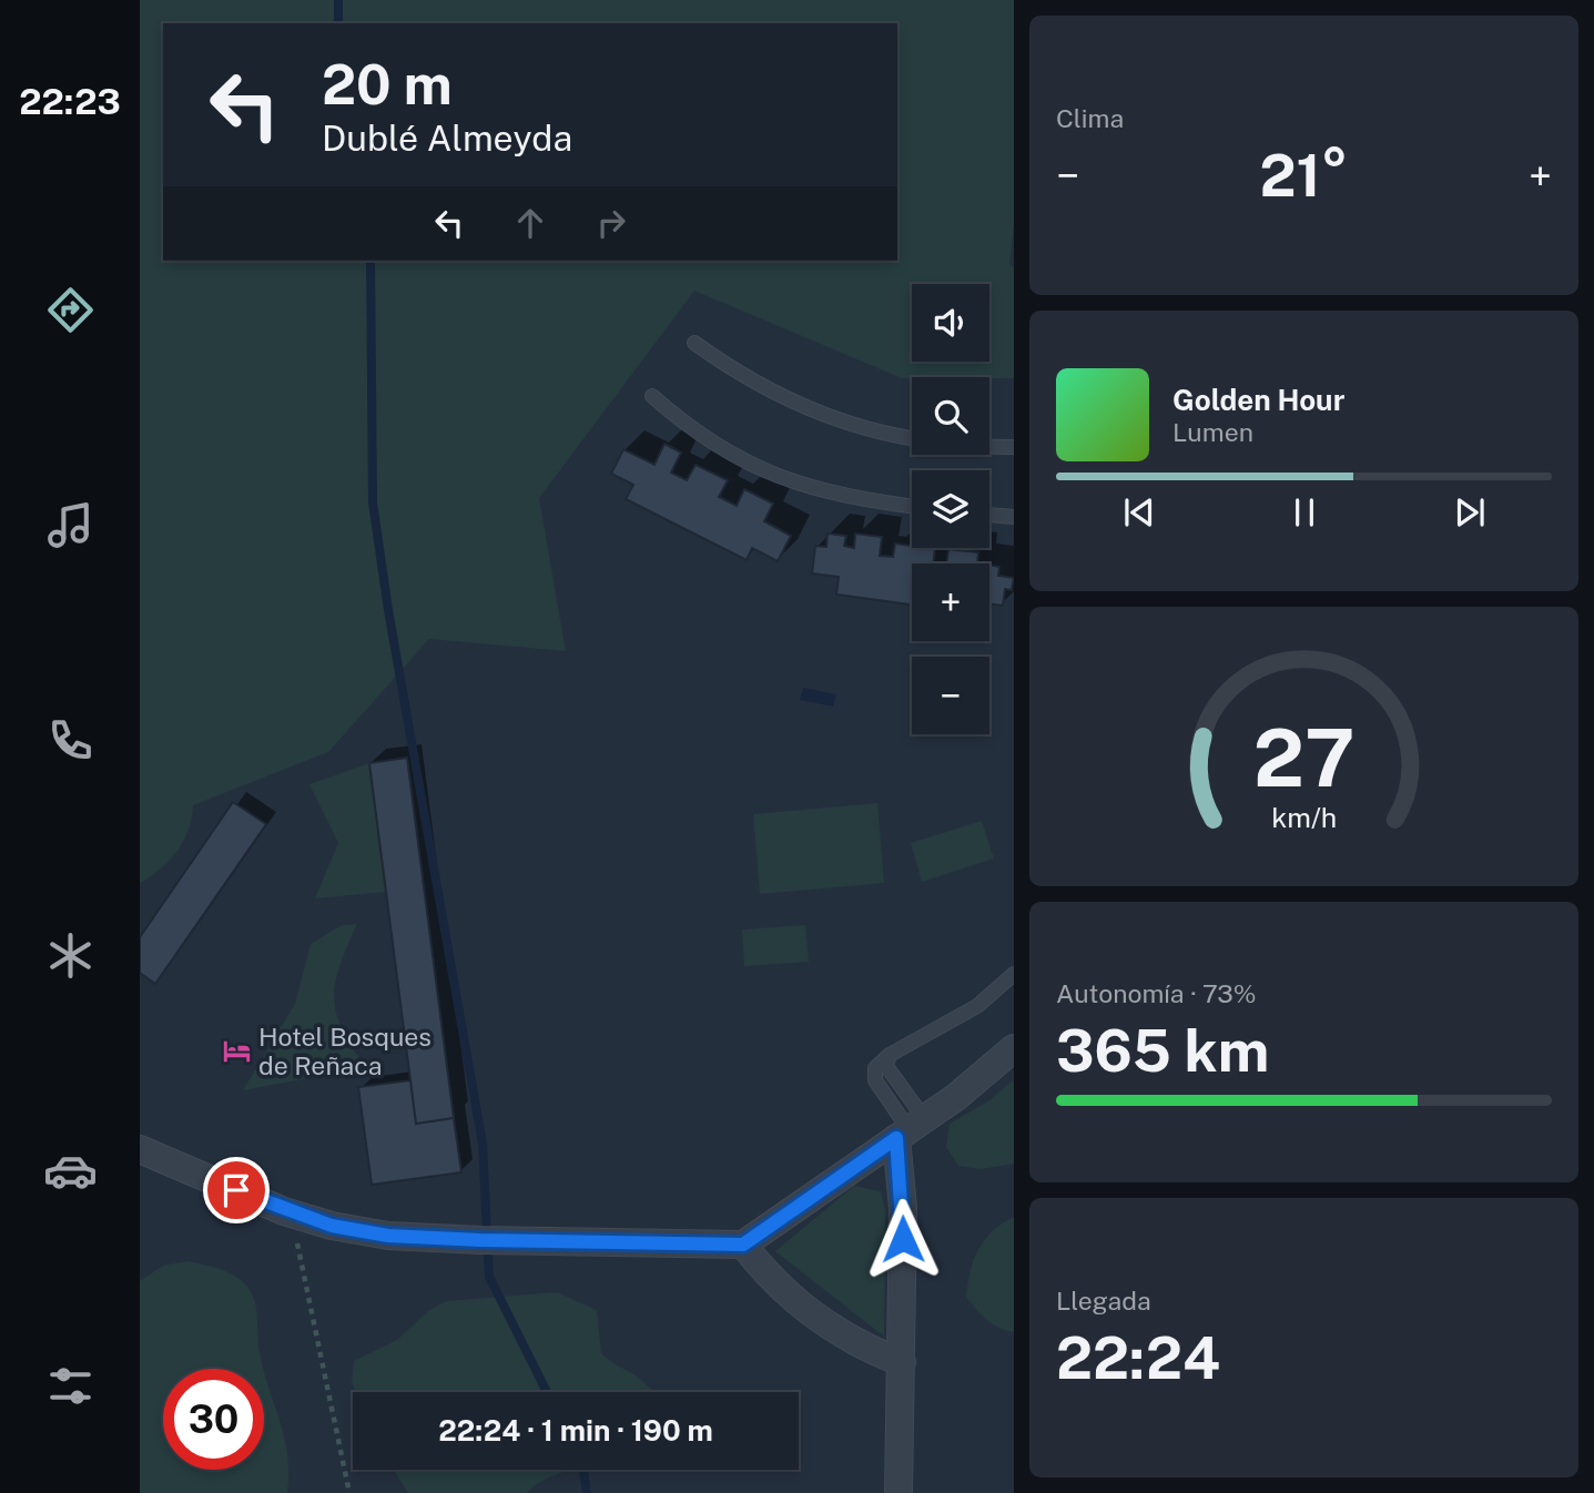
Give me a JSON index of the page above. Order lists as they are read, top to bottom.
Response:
{
  "places": {
    "hotel": ["Hotel Bosques de Reñaca"]
  },
  "page": {
    "tabs": "22:23",
    "tile": [
      "Clima",
      ["Autonomía · 73%", "365 km"],
      ["Llegada", "22:24"]
    ],
    "turn": ["20 m", "Dublé Almeyda"],
    "heat": ["−", "21°", "+"],
    "map_buttons": ["+", "−"],
    "song": ["Golden Hour", "Lumen"],
    "limit": "30",
    "trip": "22:24 · 1 min · 190 m",
    "gauge": ["27", "km/h"]
  }
}
